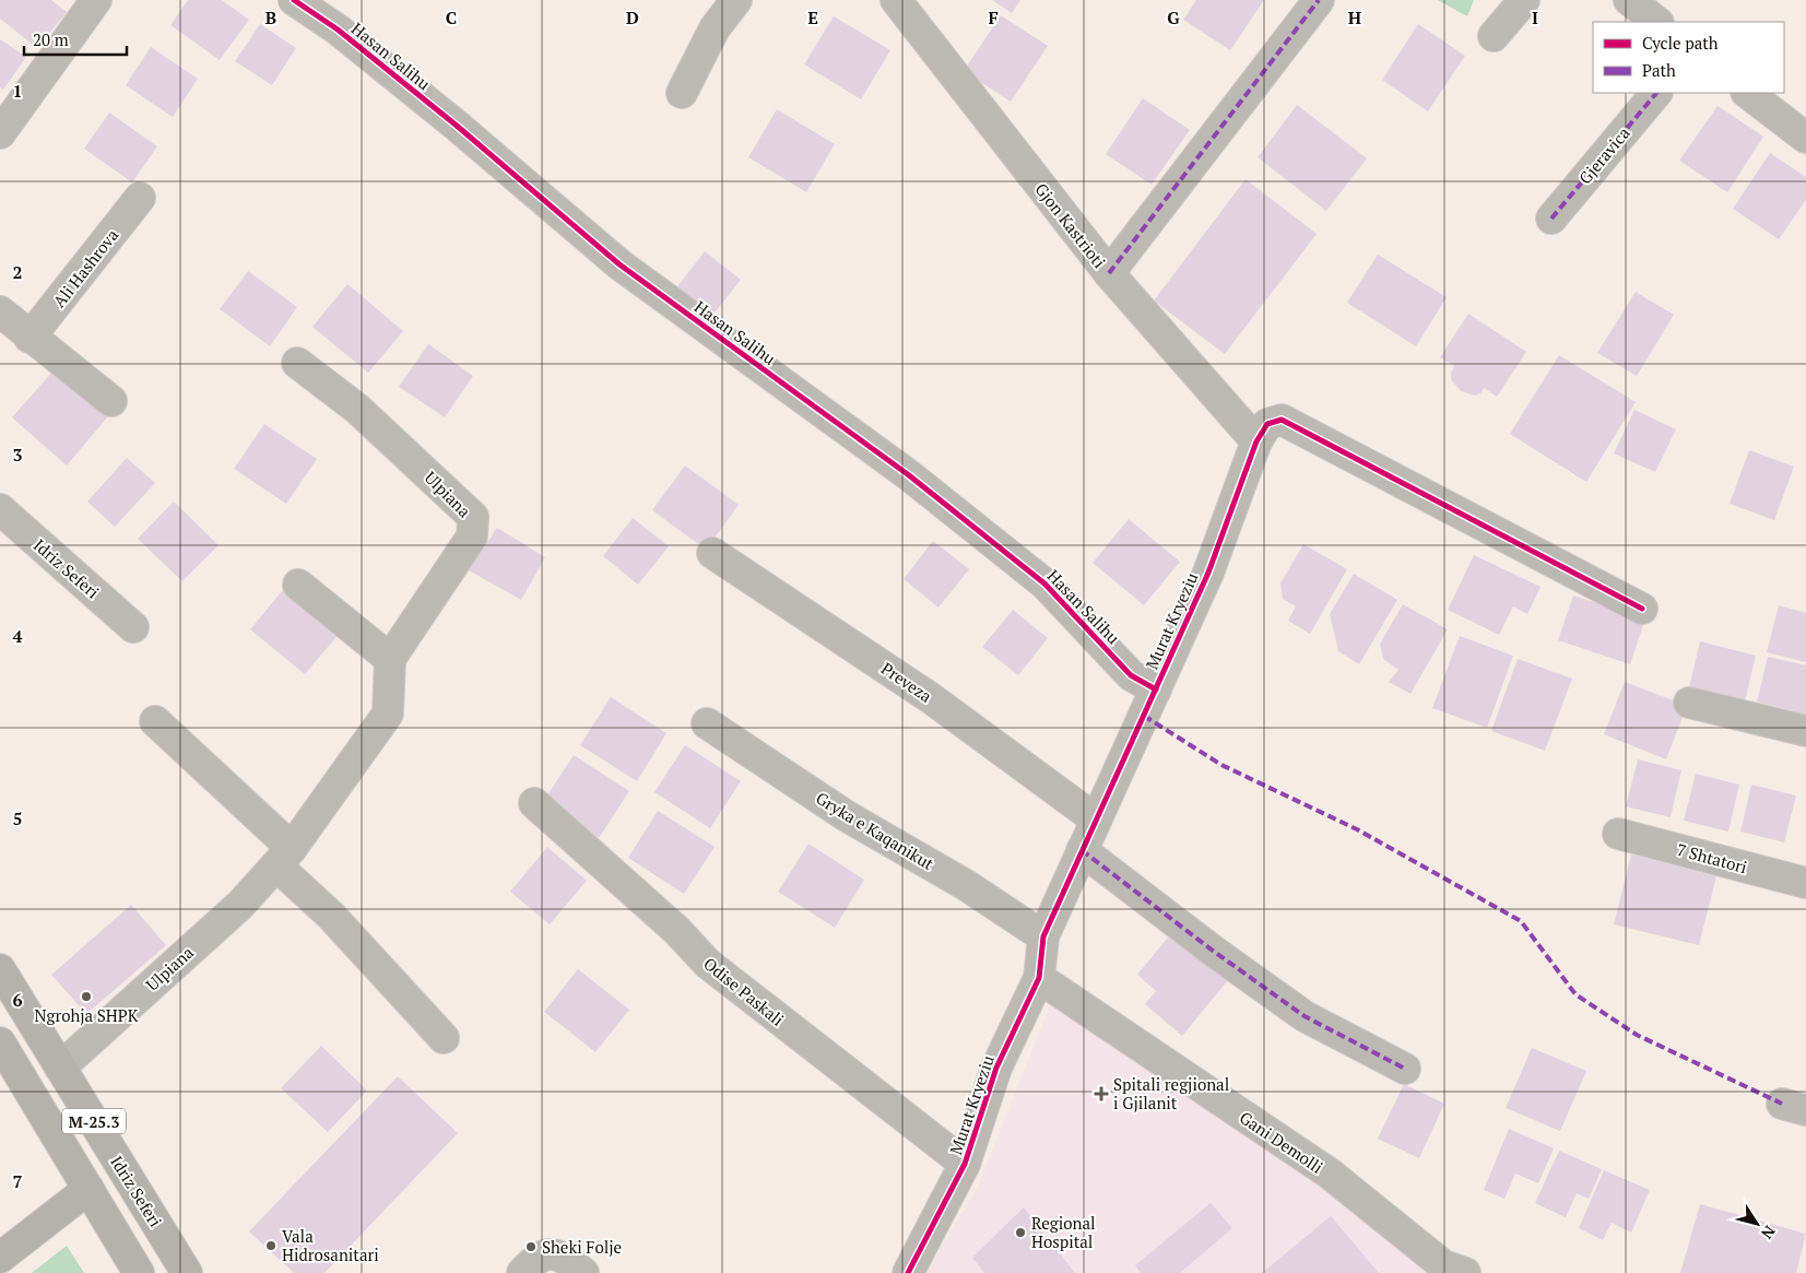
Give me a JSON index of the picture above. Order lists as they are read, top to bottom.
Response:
{
  "streets": {
    "main road": ["Idriz Seferi", "M-25.3"],
    "street": [
      "Hasan Salihu",
      "Gjeravica",
      "Gjon Kastrioti",
      "Ali Hashrova",
      "Ulpiana",
      "Murat Kryeziu",
      "Preveza",
      "Gryka e Kaqanikut",
      "7 Shtatori",
      "Odise Paskali",
      "Gani Demolli"
    ]
  },
  "crossings": [
    ["Hasan Salihu", "Murat Kryeziu"],
    ["Gjon Kastrioti", "Murat Kryeziu"],
    ["Ulpiana", "Idriz Seferi"],
    ["Murat Kryeziu", "Preveza"],
    ["Murat Kryeziu", "Gryka e Kaqanikut"],
    ["Murat Kryeziu", "Odise Paskali"],
    ["Murat Kryeziu", "Gani Demolli"]
  ],
  "places": {
    "other": [
      "Ngrohja SHPK",
      "Regional Hospital",
      "Vala Hidrosanitari",
      "Sheki Folje"
    ],
    "health": ["Spitali regjional i Gjilanit"]
  },
  "legend": ["Cycle path", "Path"],
  "scale_bar": "20 m",
  "north": "bottom right",
  "grid": {
    "columns": [
      "B",
      "C",
      "D",
      "E",
      "F",
      "G",
      "H",
      "I"
    ],
    "rows": [
      "1",
      "2",
      "3",
      "4",
      "5",
      "6",
      "7"
    ]
  }
}
